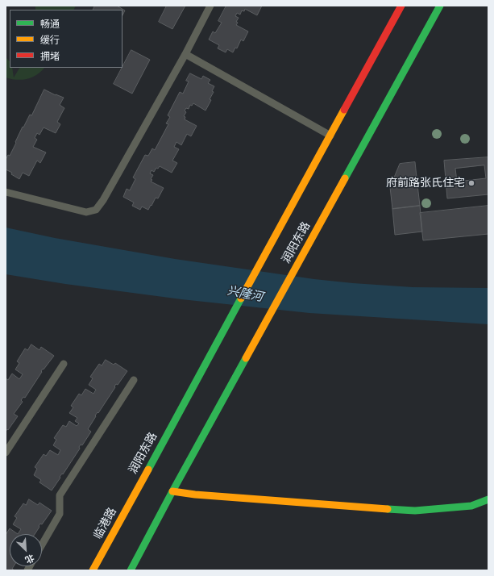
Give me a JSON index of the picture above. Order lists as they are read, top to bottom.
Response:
{
  "streets": {
    "main road": ["润阳东路", "临港路"]
  },
  "crossings": [
    ["润阳东路", "临港路"]
  ],
  "water": ["兴隆河"],
  "places": ["府前路张氏住宅"],
  "legend": ["畅通", "缓行", "拥堵"],
  "north": "bottom right"
}
